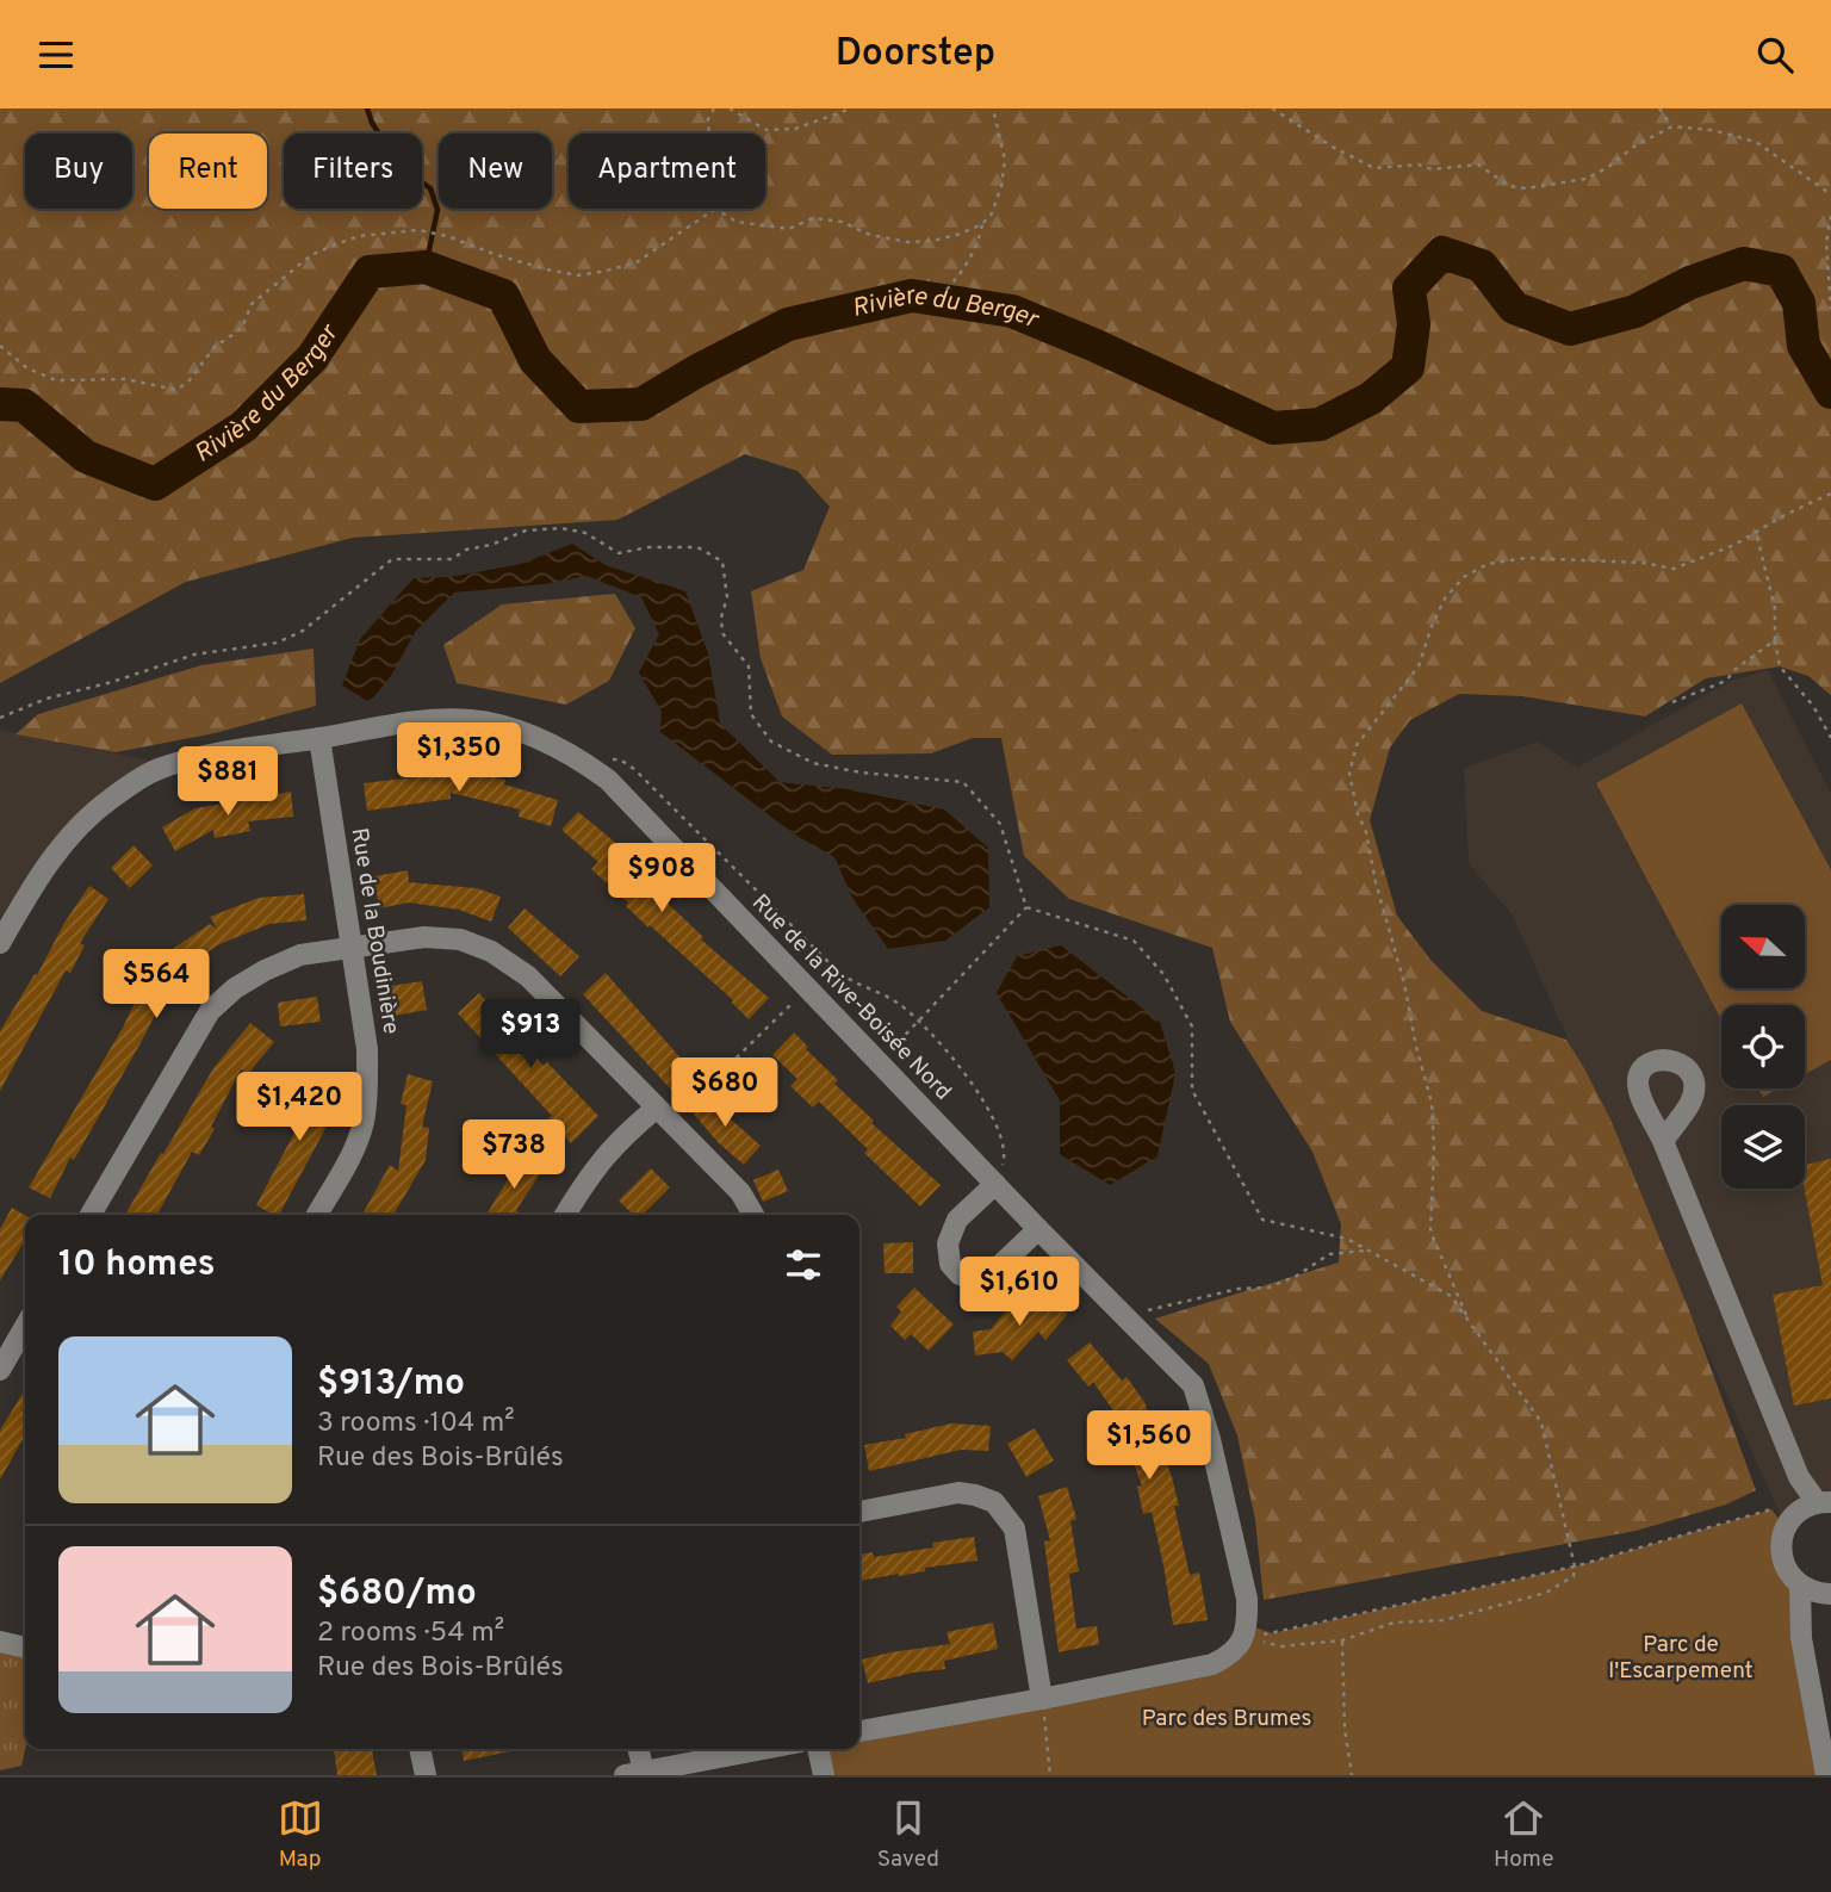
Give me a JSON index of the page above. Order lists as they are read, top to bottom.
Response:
{
  "streets": {
    "street": ["Rue de la Boudinière", "Rue de la Rive-Boisée Nord"]
  },
  "crossings": [
    ["Rue de la Boudinière", "Rue de la Rive-Boisée Nord"]
  ],
  "water": ["Rivière du Berger"],
  "parks": ["Parc de l'Escarpement", "Parc des Brumes"],
  "north": "left",
  "page": {
    "header": "Doorstep",
    "chip": [
      "Buy",
      "Rent",
      "Filters",
      "New",
      "Apartment"
    ],
    "price": [
      "$1,350",
      "$881",
      "$908",
      "$564",
      "$913",
      "$680",
      "$1,420",
      "$738",
      "$1,610",
      "$1,560"
    ],
    "heading": "10 homes",
    "list": [
      {
        "name": "$913/mo",
        "note": "3 rooms · 104 m² · Rue des Bois-Brûlés"
      },
      {
        "name": "$680/mo",
        "note": "2 rooms · 54 m² · Rue des Bois-Brûlés"
      }
    ],
    "tabs": ["Map", "Saved", "Home"]
  }
}
